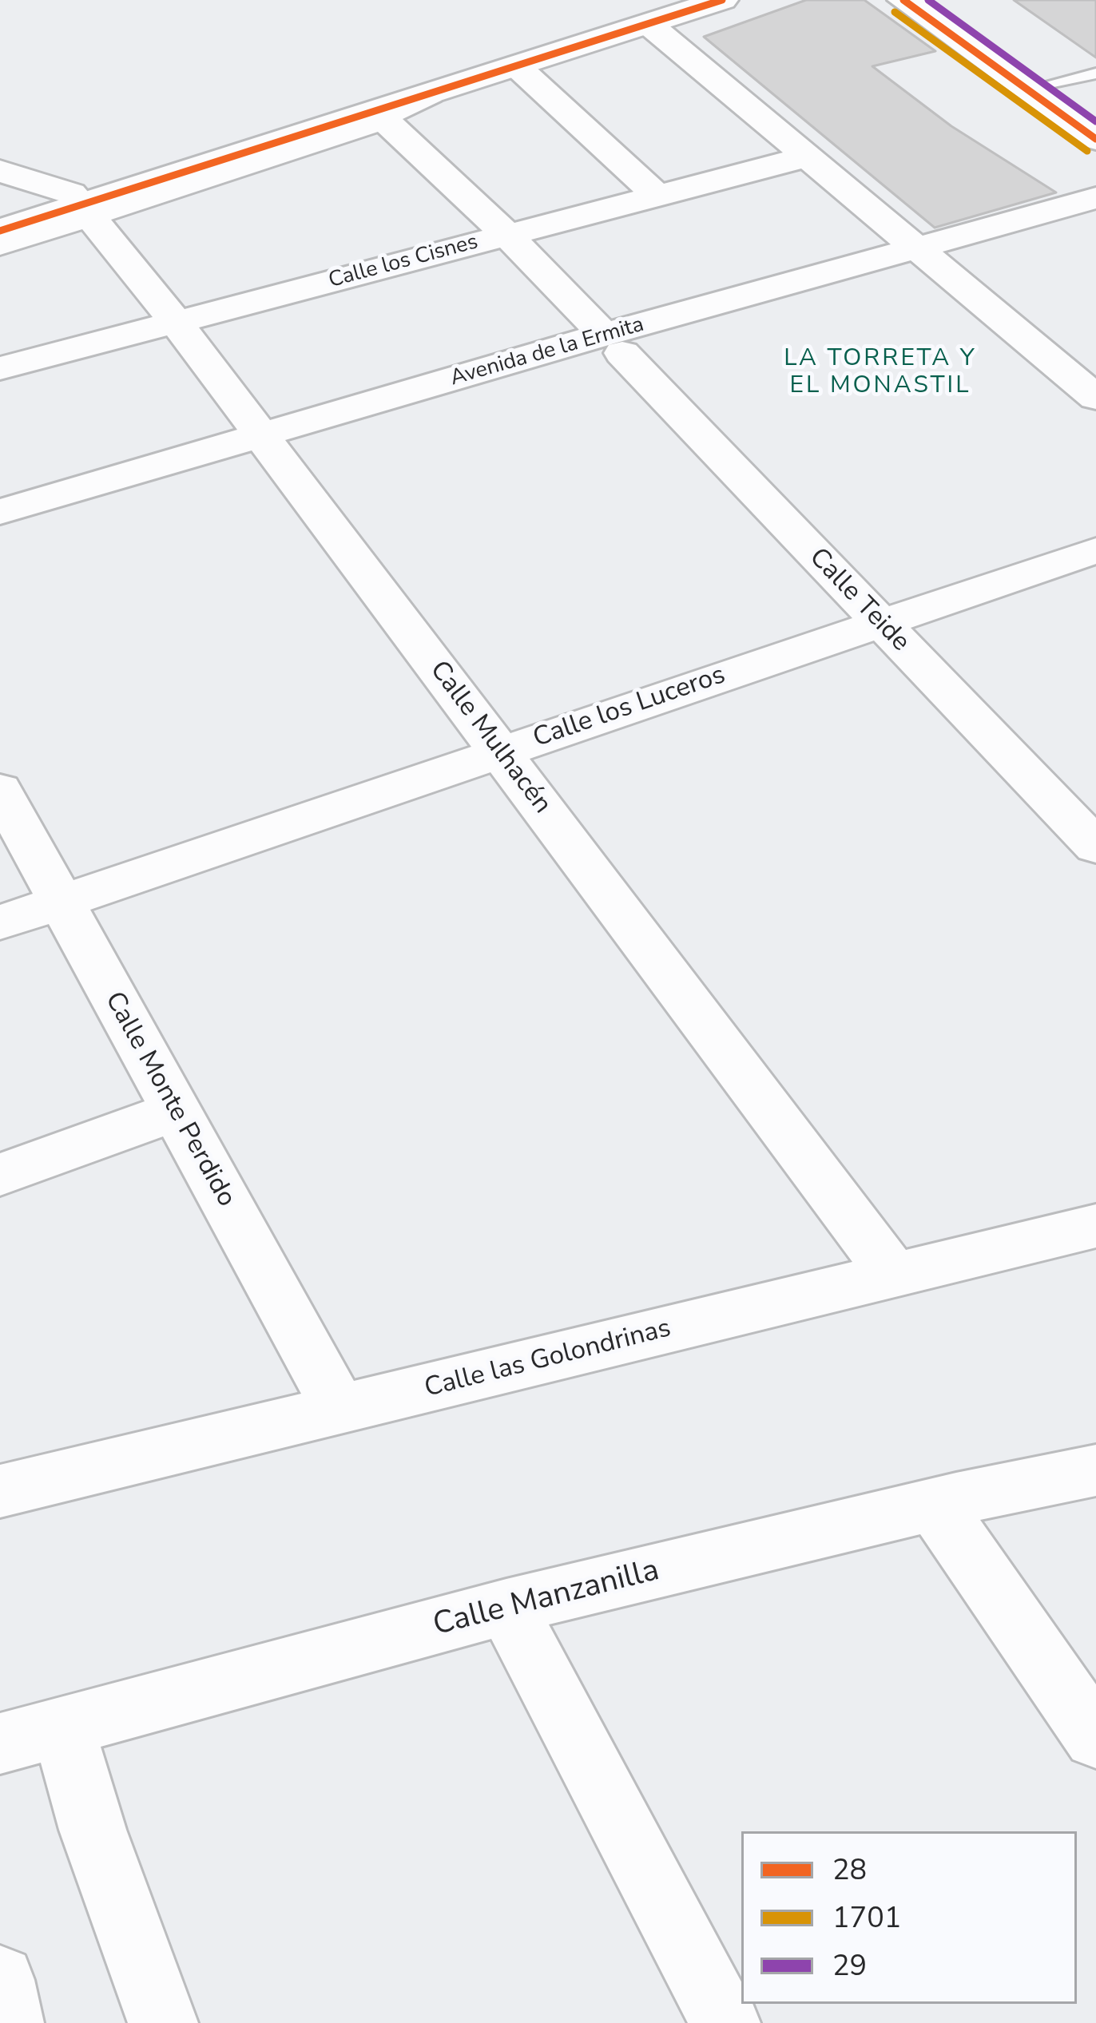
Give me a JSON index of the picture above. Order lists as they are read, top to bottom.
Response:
{
  "streets": {
    "street": [
      "Calle los Cisnes",
      "Avenida de la Ermita",
      "Calle Teide",
      "Calle los Luceros",
      "Calle Mulhacén",
      "Calle Monte Perdido",
      "Calle las Golondrinas",
      "Calle Manzanilla"
    ]
  },
  "crossings": [
    ["Calle los Cisnes", "Calle Teide"],
    ["Calle los Cisnes", "Calle Mulhacén"],
    ["Avenida de la Ermita", "Calle Teide"],
    ["Avenida de la Ermita", "Calle Mulhacén"],
    ["Calle Teide", "Calle los Luceros"],
    ["Calle los Luceros", "Calle Mulhacén"],
    ["Calle los Luceros", "Calle Monte Perdido"],
    ["Calle Mulhacén", "Calle las Golondrinas"],
    ["Calle Monte Perdido", "Calle las Golondrinas"]
  ],
  "districts": ["LA TORRETA Y EL MONASTIL"],
  "lines": ["transit line 28", "transit line 29", "transit line 1701"],
  "legend": ["28", "1701", "29"]
}
